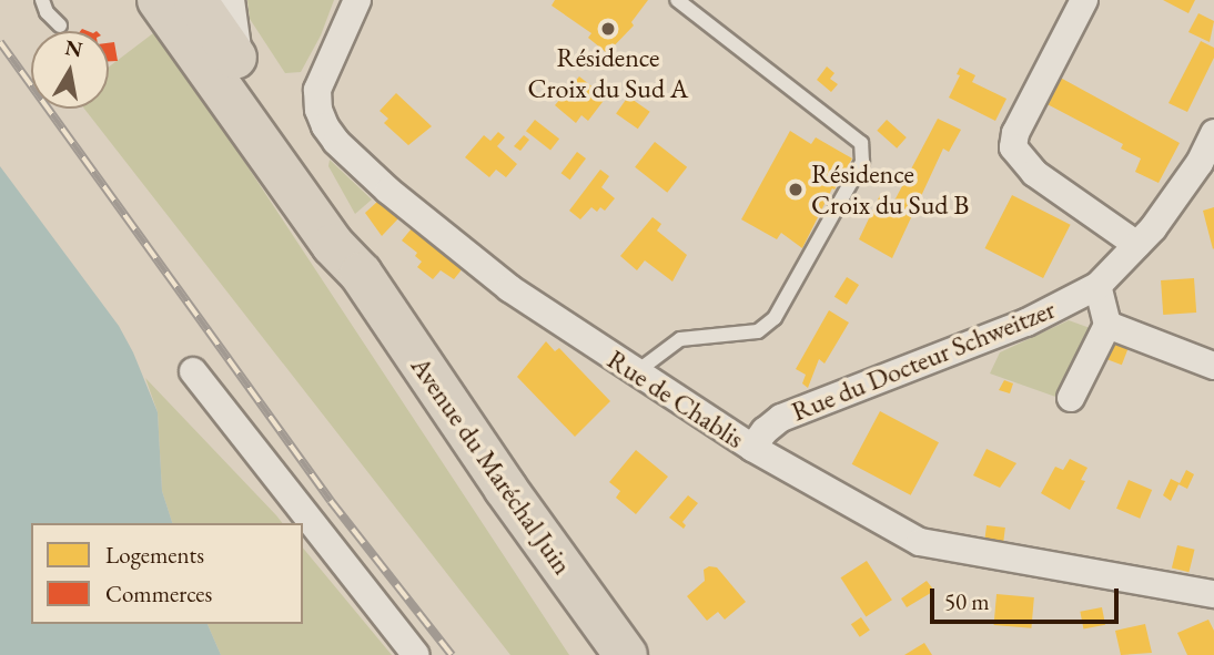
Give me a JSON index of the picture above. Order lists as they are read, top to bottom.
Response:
{
  "streets": {
    "main road": ["Avenue du Maréchal Juin"],
    "street": ["Rue du Docteur Schweitzer", "Rue de Chablis"]
  },
  "crossings": [
    ["Rue du Docteur Schweitzer", "Rue de Chablis"]
  ],
  "places": ["Résidence Croix du Sud A", "Résidence Croix du Sud B"],
  "legend": ["Logements", "Commerces"],
  "scale_bar": "50 m",
  "north": "top"
}
